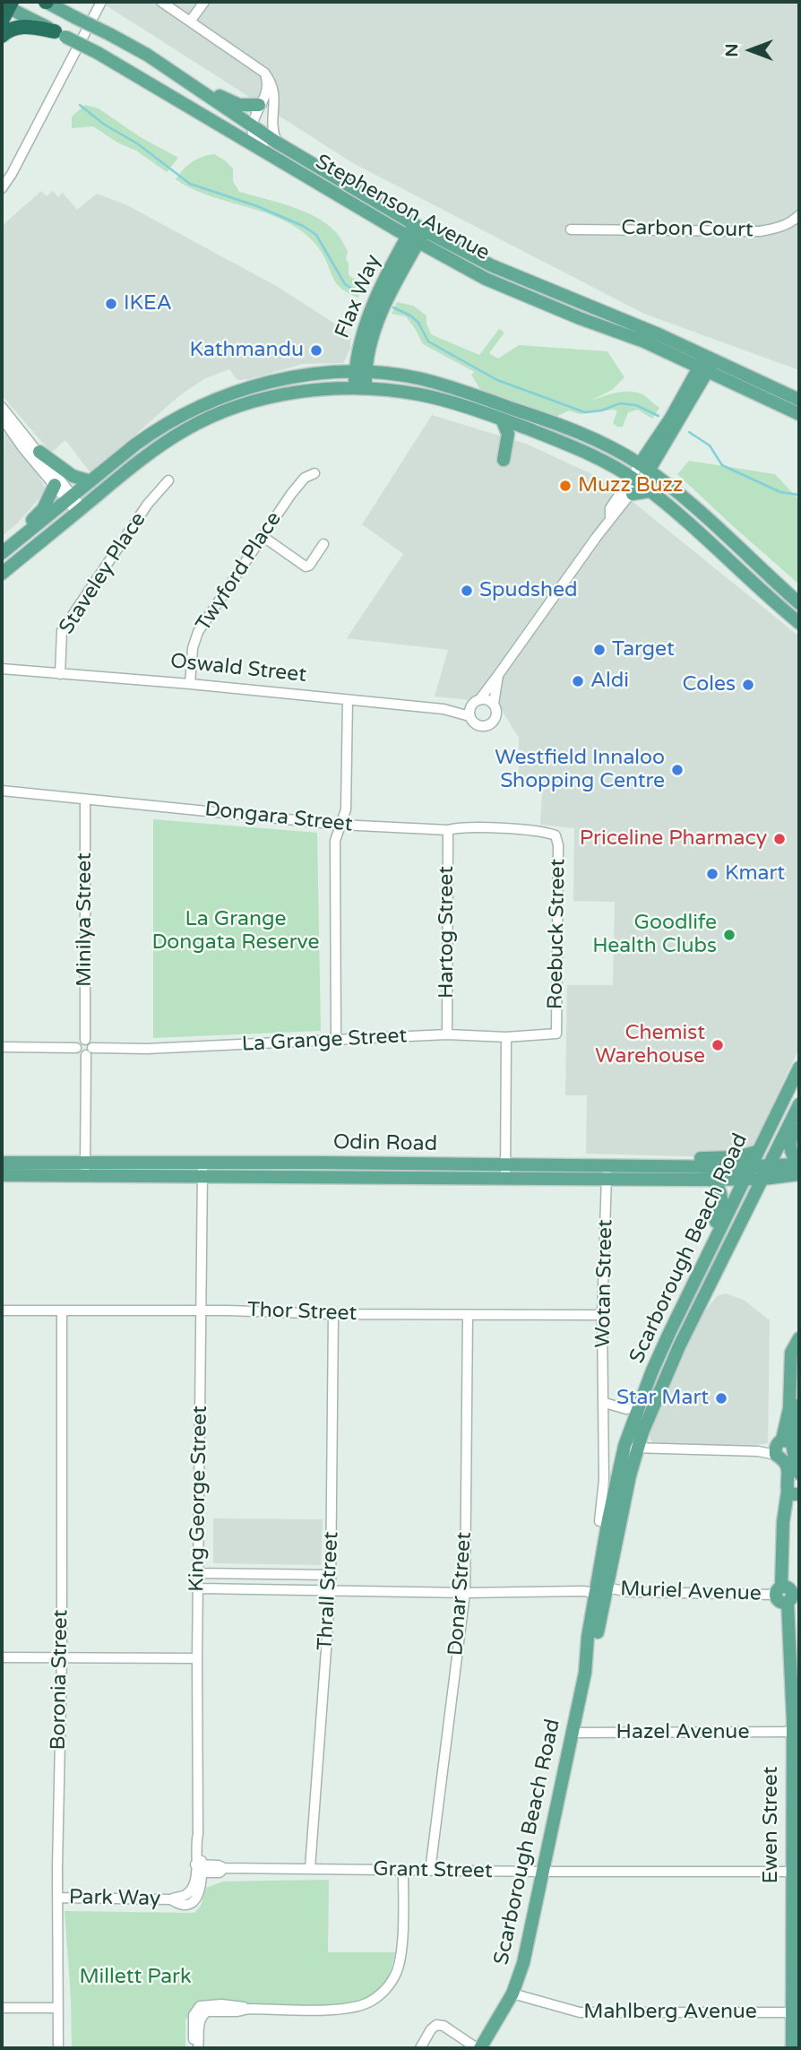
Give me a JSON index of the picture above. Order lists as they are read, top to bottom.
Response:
{
  "streets": {
    "main road": [
      "Stephenson Avenue",
      "Flax Way",
      "Odin Road",
      "Scarborough Beach Road",
      "Ewen Street"
    ],
    "street": [
      "Carbon Court",
      "Twyford Place",
      "Staveley Place",
      "Oswald Street",
      "Dongara Street",
      "Minilya Street",
      "Hartog Street",
      "Roebuck Street",
      "La Grange Street",
      "Wotan Street",
      "Thor Street",
      "King George Street",
      "Thrall Street",
      "Muriel Avenue",
      "Donar Street",
      "Boronia Street",
      "Hazel Avenue",
      "Grant Street",
      "Park Way",
      "Mahlberg Avenue"
    ]
  },
  "crossings": [
    ["Stephenson Avenue", "Flax Way"],
    ["Twyford Place", "Oswald Street"],
    ["Staveley Place", "Oswald Street"],
    ["Dongara Street", "Minilya Street"],
    ["Dongara Street", "Hartog Street"],
    ["Dongara Street", "Roebuck Street"],
    ["Minilya Street", "La Grange Street"],
    ["Hartog Street", "La Grange Street"],
    ["Roebuck Street", "La Grange Street"],
    ["Odin Road", "Scarborough Beach Road"],
    ["Odin Road", "Wotan Street"],
    ["Odin Road", "King George Street"],
    ["Scarborough Beach Road", "Muriel Avenue"],
    ["Scarborough Beach Road", "Hazel Avenue"],
    ["Scarborough Beach Road", "Grant Street"],
    ["Scarborough Beach Road", "Mahlberg Avenue"],
    ["Wotan Street", "Thor Street"],
    ["Thor Street", "King George Street"],
    ["Thor Street", "Thrall Street"],
    ["Thor Street", "Donar Street"],
    ["Thor Street", "Boronia Street"],
    ["King George Street", "Muriel Avenue"],
    ["King George Street", "Grant Street"],
    ["King George Street", "Park Way"],
    ["Thrall Street", "Muriel Avenue"],
    ["Thrall Street", "Grant Street"],
    ["Muriel Avenue", "Donar Street"],
    ["Muriel Avenue", "Ewen Street"],
    ["Donar Street", "Grant Street"],
    ["Boronia Street", "Park Way"],
    ["Hazel Avenue", "Ewen Street"],
    ["Ewen Street", "Grant Street"],
    ["Ewen Street", "Mahlberg Avenue"]
  ],
  "parks": ["La Grange Dongata Reserve", "Millett Park"],
  "places": [
    "IKEA",
    "Kathmandu",
    "Muzz Buzz",
    "Spudshed",
    "Target",
    "Aldi",
    "Coles",
    "Westfield Innaloo Shopping Centre",
    "Priceline Pharmacy",
    "Kmart",
    "Goodlife Health Clubs",
    "Chemist Warehouse",
    "Star Mart"
  ],
  "north": "left"
}
